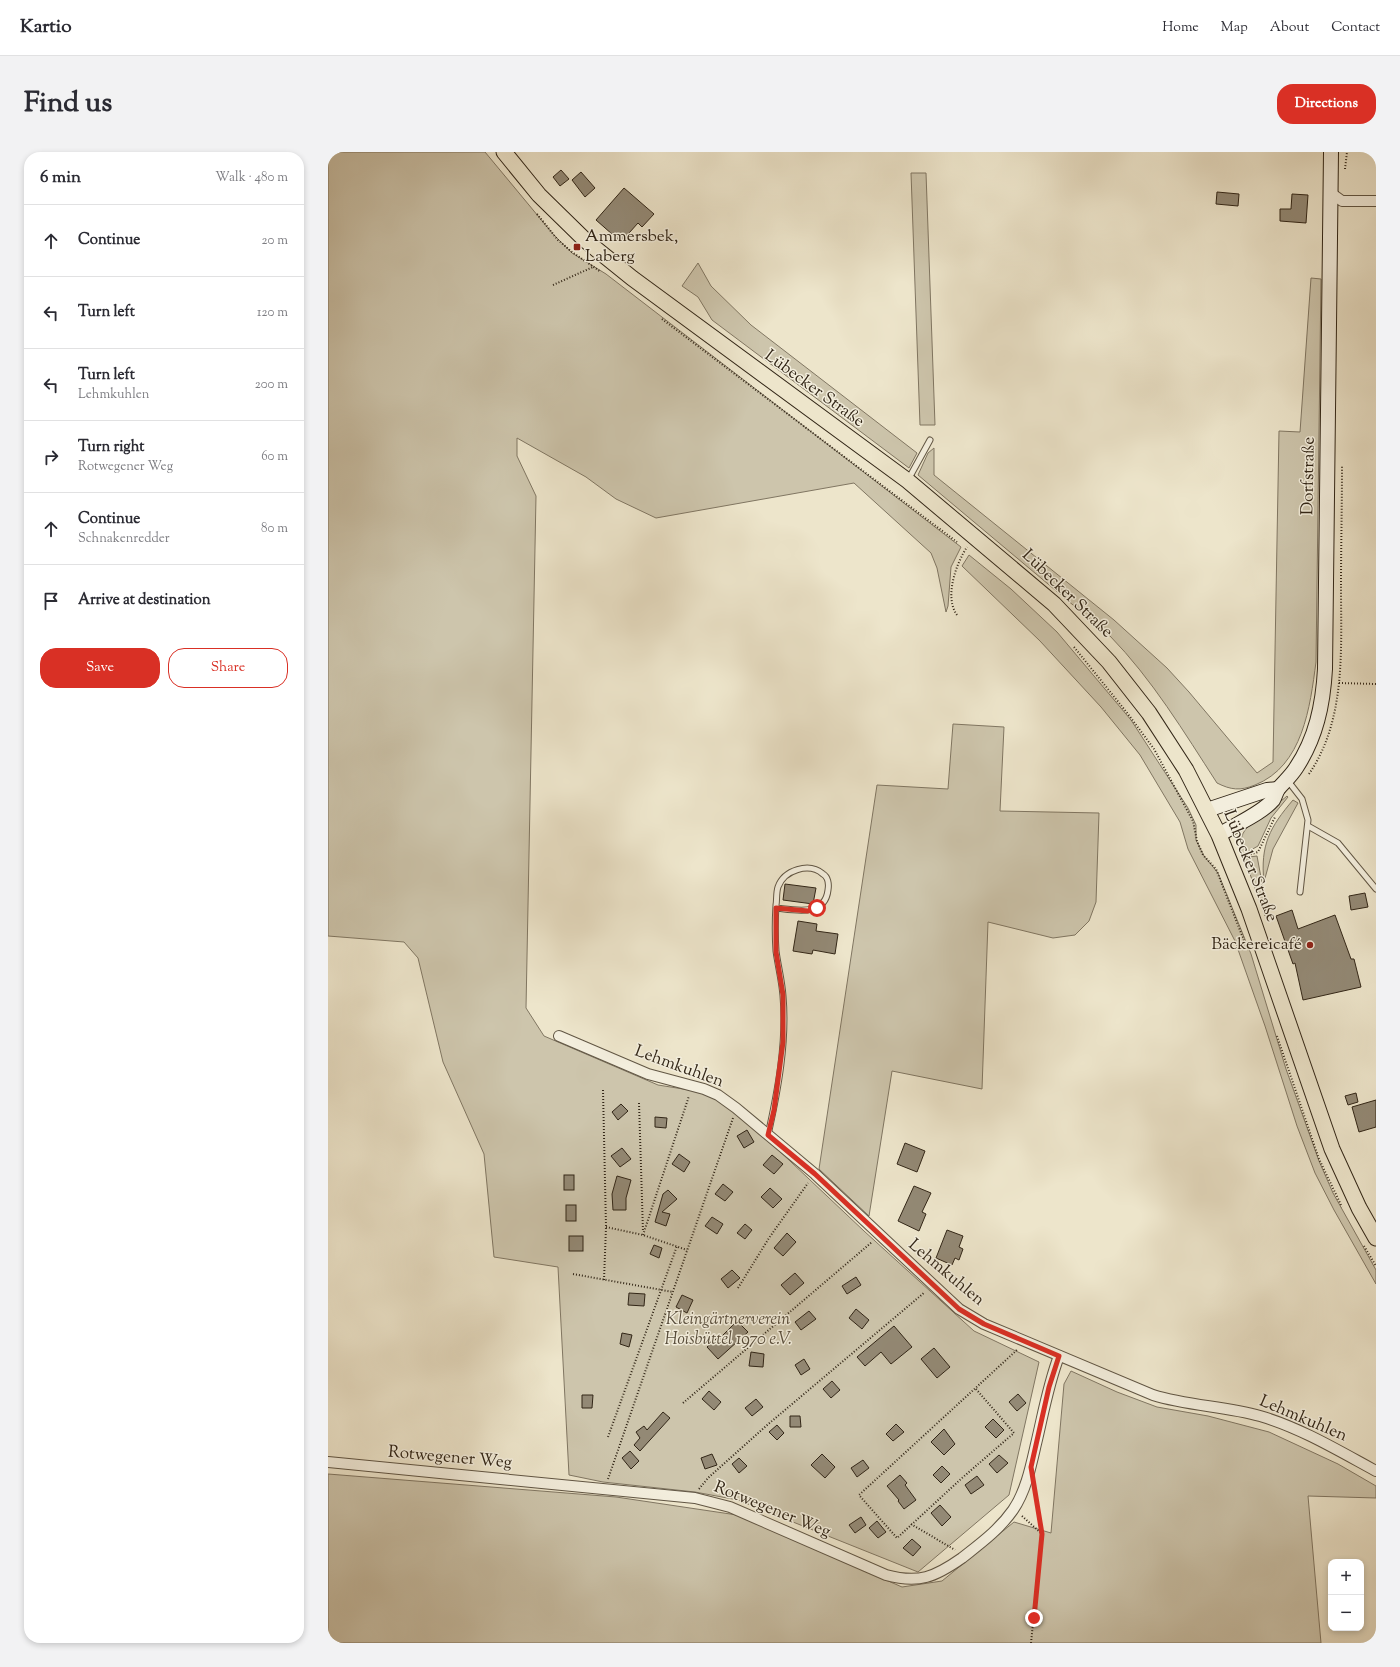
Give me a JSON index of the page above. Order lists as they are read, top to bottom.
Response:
{
  "streets": {
    "main road": ["Lübecker Straße"],
    "street": ["Dorfstraße", "Lehmkuhlen", "Rotwegener Weg"]
  },
  "crossings": [
    ["Lübecker Straße", "Dorfstraße"],
    ["Lehmkuhlen", "Rotwegener Weg"]
  ],
  "parks": ["Kleingärtnerverein Hoisbüttel 1970 e.V."],
  "places": {
    "transit": ["Ammersbek, Laberg"],
    "other": ["Bäckereicafé"]
  },
  "page": {
    "header": "Kartio",
    "nav": [
      "Home",
      "Map",
      "About",
      "Contact"
    ],
    "title": "Find us",
    "buttons": [
      "Directions",
      ["Save", "Share"]
    ],
    "heading": ["6 min", "Walk · 480 m"],
    "list": [
      ["Continue", "20 m"],
      ["Turn left", "120 m"],
      ["Turn left", "Lehmkuhlen", "200 m"],
      ["Turn right", "Rotwegener Weg", "60 m"],
      ["Continue", "Schnakenredder", "80 m"],
      "Arrive at destination"
    ],
    "map_buttons": ["+", "−"]
  }
}
